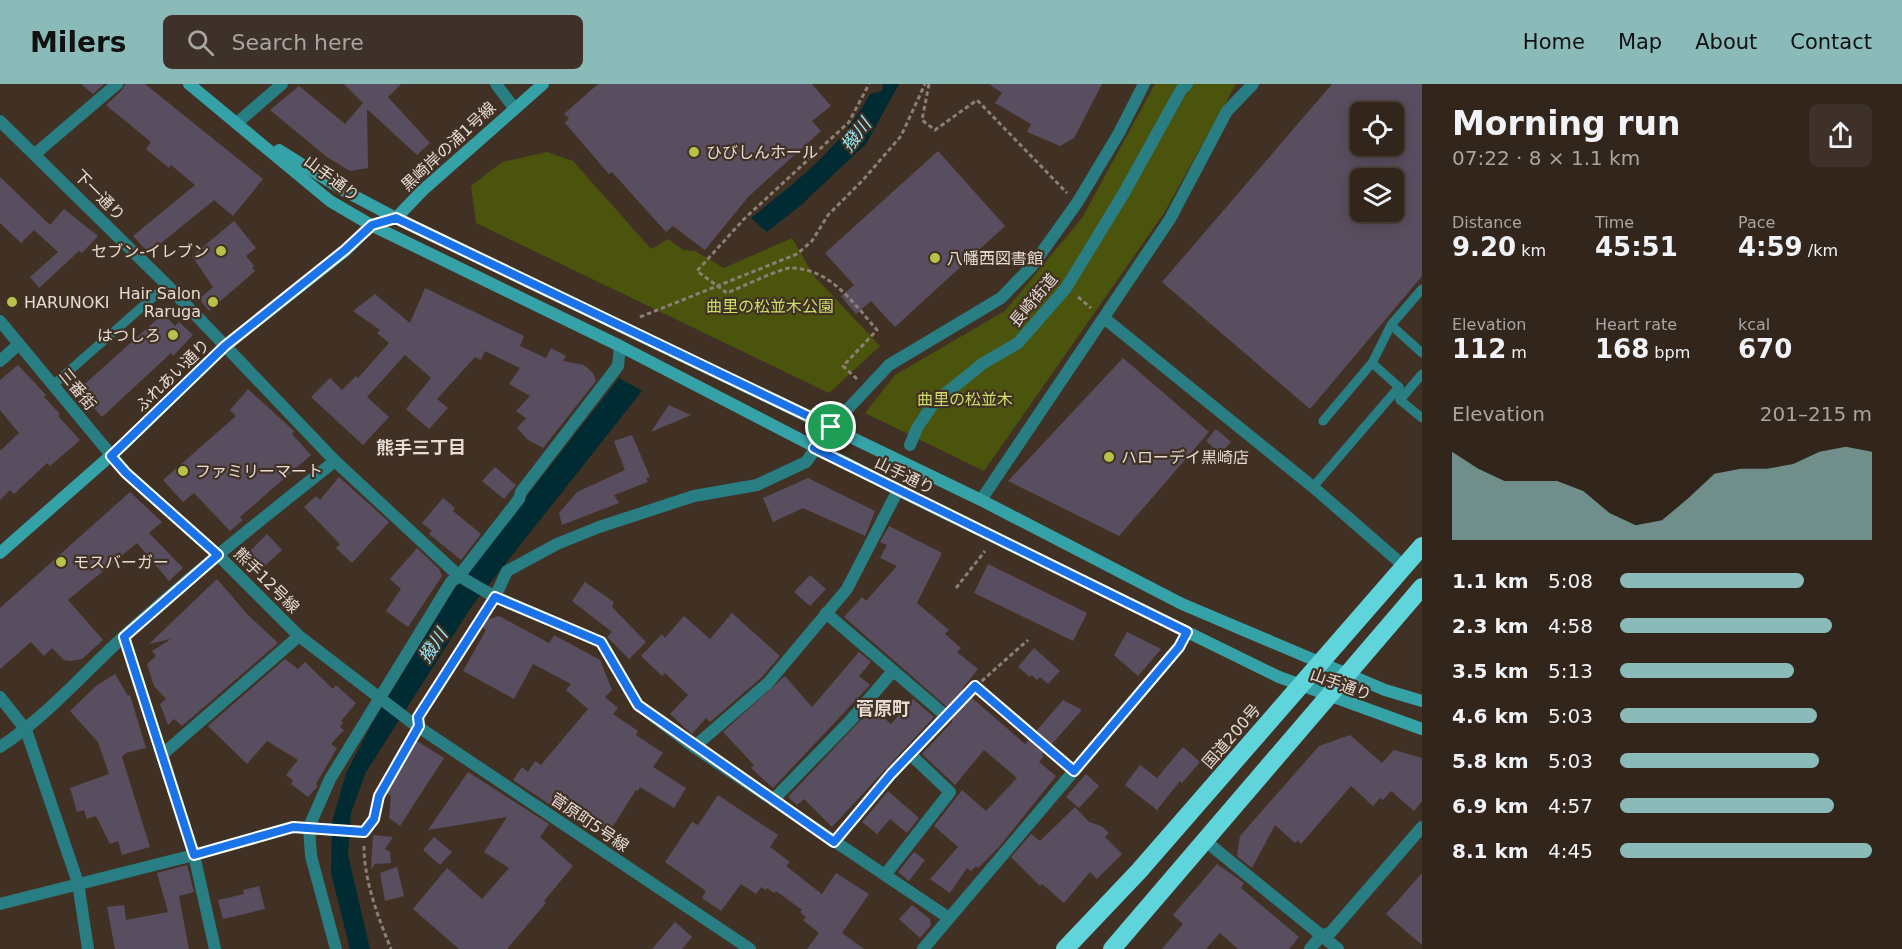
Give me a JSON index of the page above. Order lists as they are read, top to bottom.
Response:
{
  "streets": {
    "highway": ["国道200号"],
    "street": [
      "黒崎岸の浦1号線",
      "山手通り",
      "下一通り",
      "長崎街道",
      "ふれあい通り",
      "三番街",
      "熊手12号線",
      "菅原町5号線"
    ]
  },
  "crossings": [
    ["黒崎岸の浦1号線", "山手通り"],
    ["黒崎岸の浦1号線", "ふれあい通り"],
    ["山手通り", "ふれあい通り"],
    ["山手通り", "国道200号"],
    ["下一通り", "ふれあい通り"],
    ["ふれあい通り", "三番街"],
    ["ふれあい通り", "熊手12号線"],
    ["三番街", "熊手12号線"],
    ["熊手12号線", "菅原町5号線"]
  ],
  "districts": ["熊手三丁目", "菅原町"],
  "water": ["撥川"],
  "parks": ["曲里の松並木公園", "曲里の松並木"],
  "places": [
    "ひびしんホール",
    "セブン-イレブン",
    "八幡西図書館",
    "HARUNOKI",
    "Hair Salon Raruga",
    "はつしろ",
    "ハローデイ黒崎店",
    "ファミリーマート",
    "モスバーガー"
  ],
  "page": {
    "header": "Milers",
    "search": "Search here",
    "nav": [
      "Home",
      "Map",
      "About",
      "Contact"
    ],
    "heading": ["Morning run", "07:22 · 8 × 1.1 km"],
    "stats": [
      ["Distance", "9.20 km"],
      ["Time", "45:51"],
      ["Pace", "4:59 /km"],
      ["Elevation", "112 m"],
      ["Heart rate", "168 bpm"],
      ["kcal", "670"]
    ],
    "chart": ["Elevation", "201–215 m"],
    "list": [
      {
        "name": "1.1 km",
        "note": "5:08"
      },
      {
        "name": "2.3 km",
        "note": "4:58"
      },
      {
        "name": "3.5 km",
        "note": "5:13"
      },
      {
        "name": "4.6 km",
        "note": "5:03"
      },
      {
        "name": "5.8 km",
        "note": "5:03"
      },
      {
        "name": "6.9 km",
        "note": "4:57"
      },
      {
        "name": "8.1 km",
        "note": "4:45"
      }
    ]
  }
}
